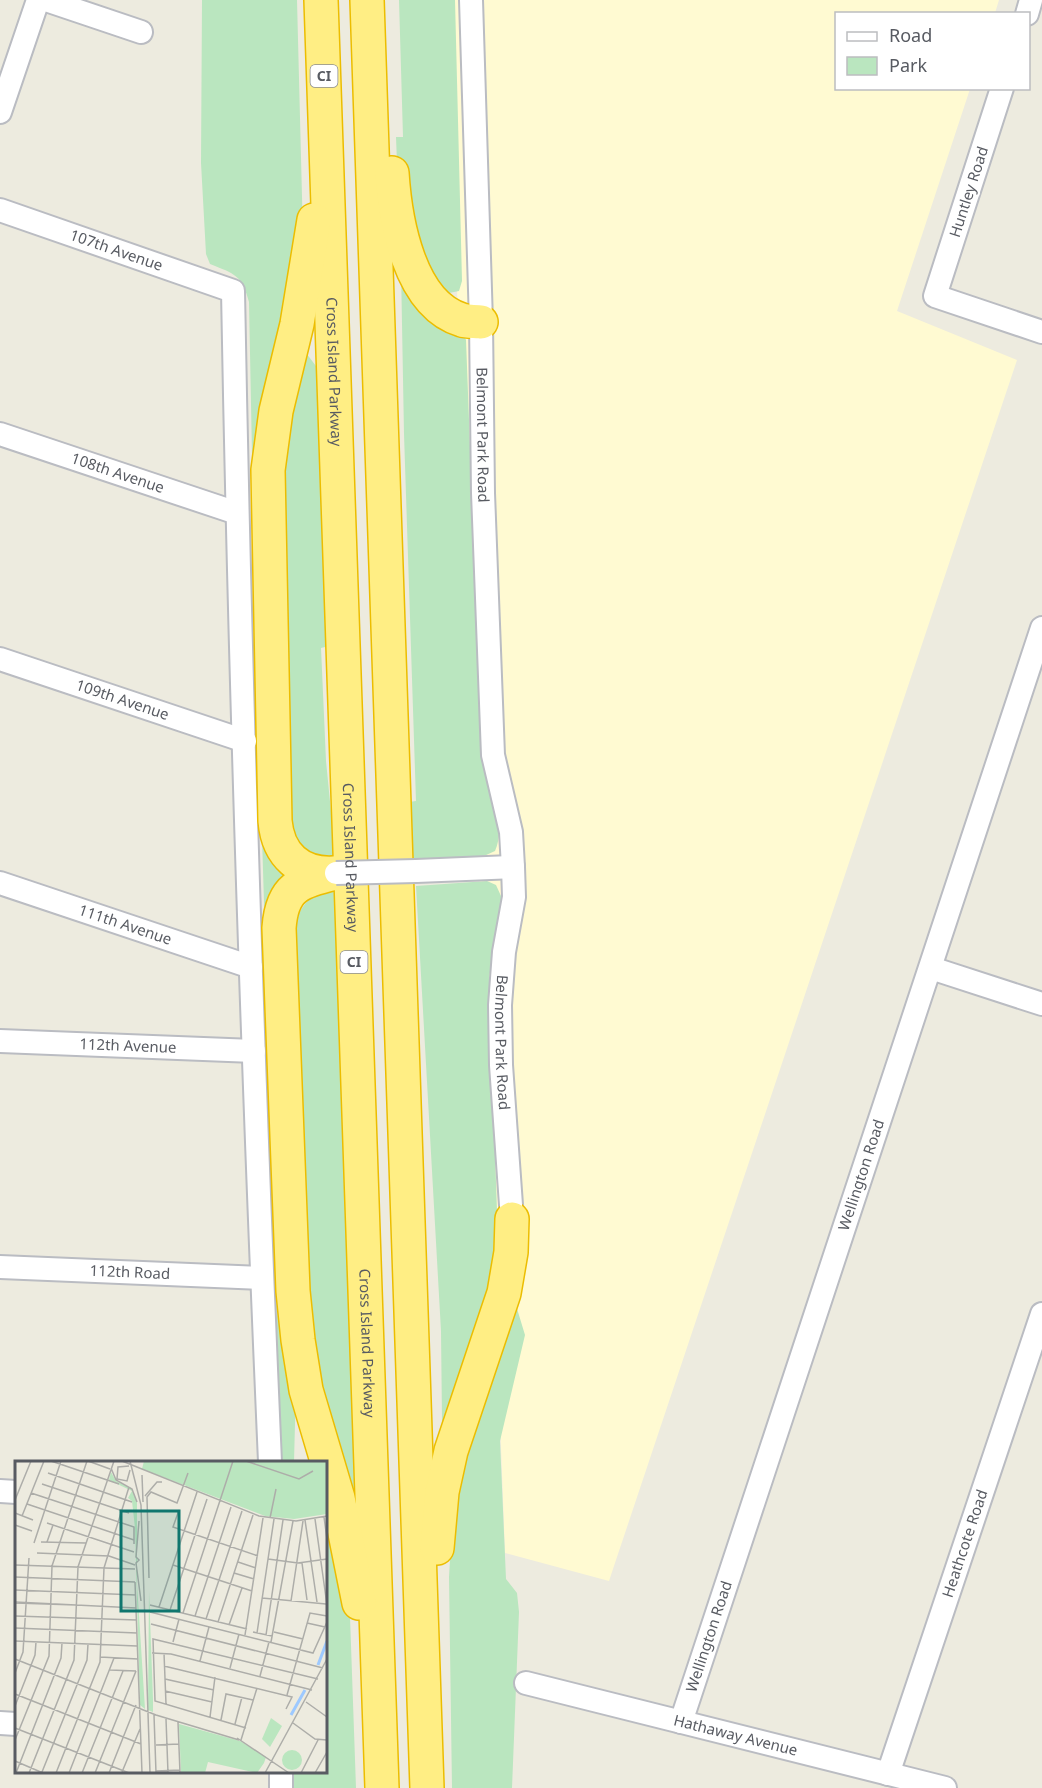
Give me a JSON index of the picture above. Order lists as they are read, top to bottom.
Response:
{
  "streets": {
    "highway": ["CI", "Cross Island Parkway"],
    "street": [
      "Huntley Road",
      "107th Avenue",
      "Belmont Park Road",
      "108th Avenue",
      "109th Avenue",
      "111th Avenue",
      "112th Avenue",
      "Wellington Road",
      "112th Road",
      "Heathcote Road",
      "Hathaway Avenue"
    ]
  },
  "crossings": [
    ["107th Avenue", "108th Avenue"],
    ["Wellington Road", "Hathaway Avenue"],
    ["Heathcote Road", "Hathaway Avenue"]
  ],
  "legend": ["Road", "Park"]
}
